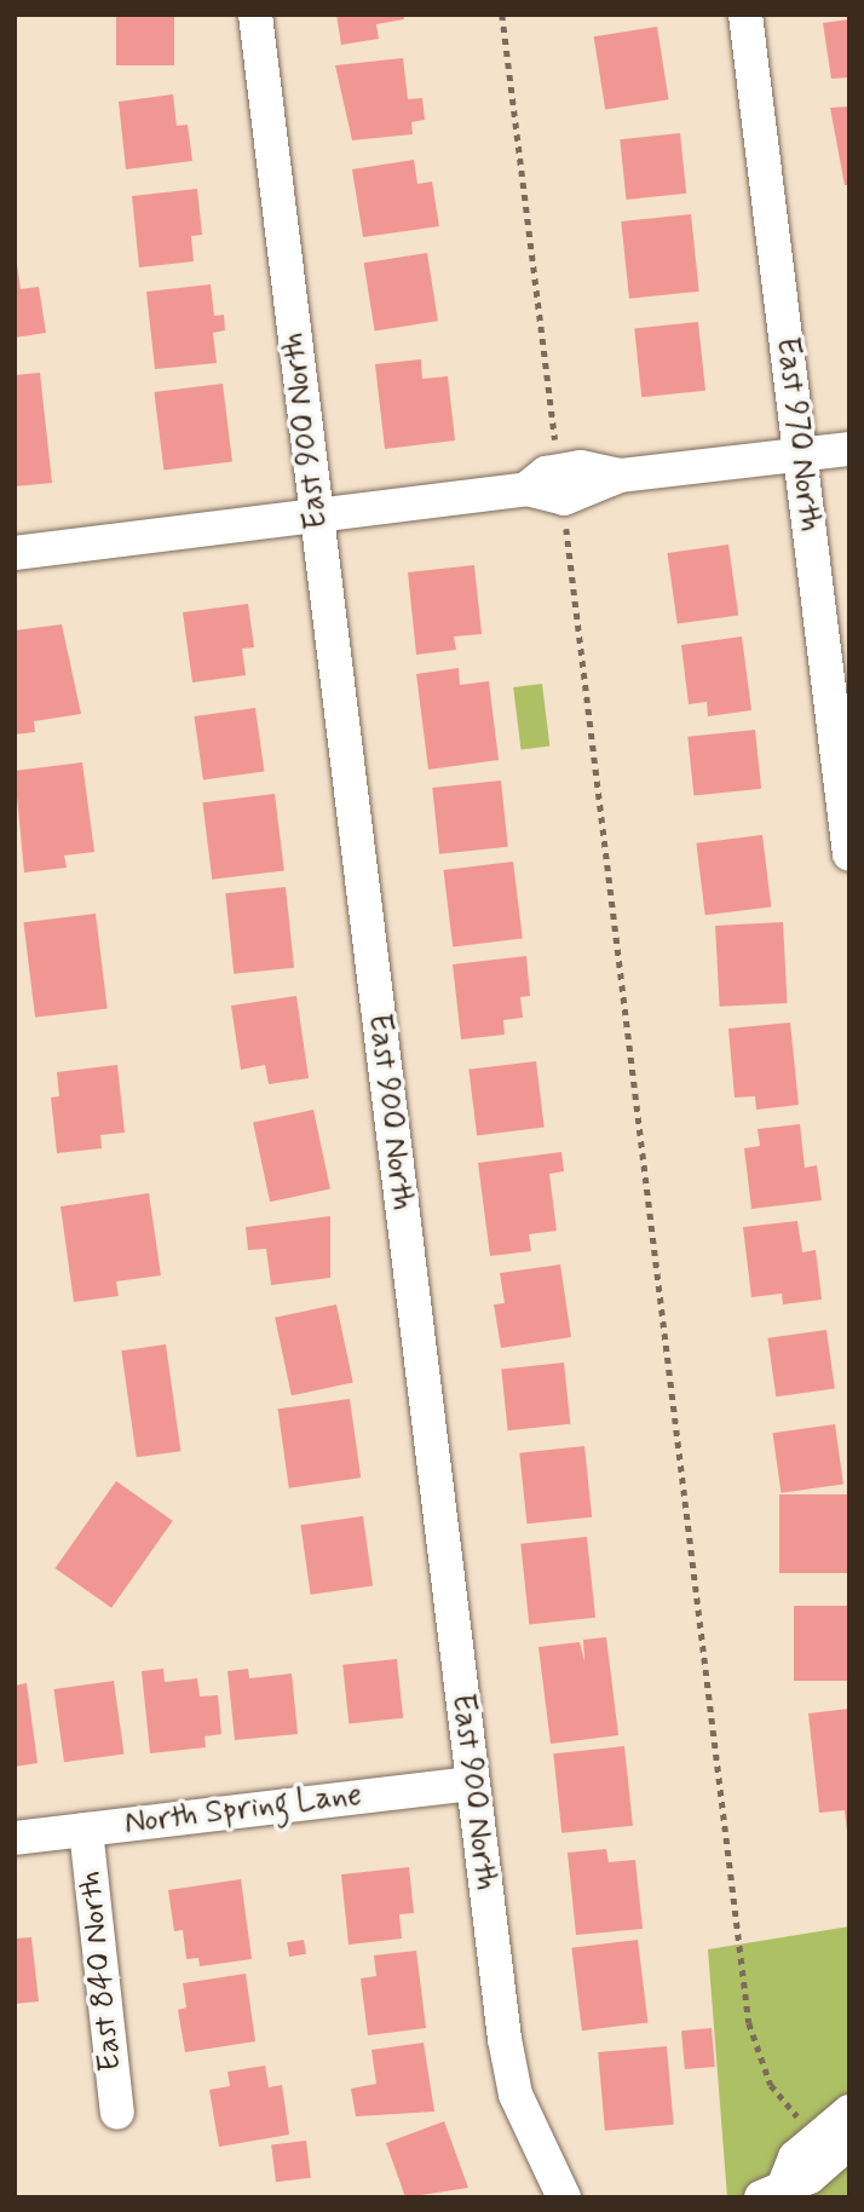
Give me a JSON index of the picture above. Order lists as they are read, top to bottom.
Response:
{
  "streets": {
    "street": [
      "East 900 North",
      "East 970 North",
      "North Spring Lane",
      "East 840 North"
    ]
  },
  "crossings": [
    ["East 900 North", "North Spring Lane"],
    ["North Spring Lane", "East 840 North"]
  ]
}
